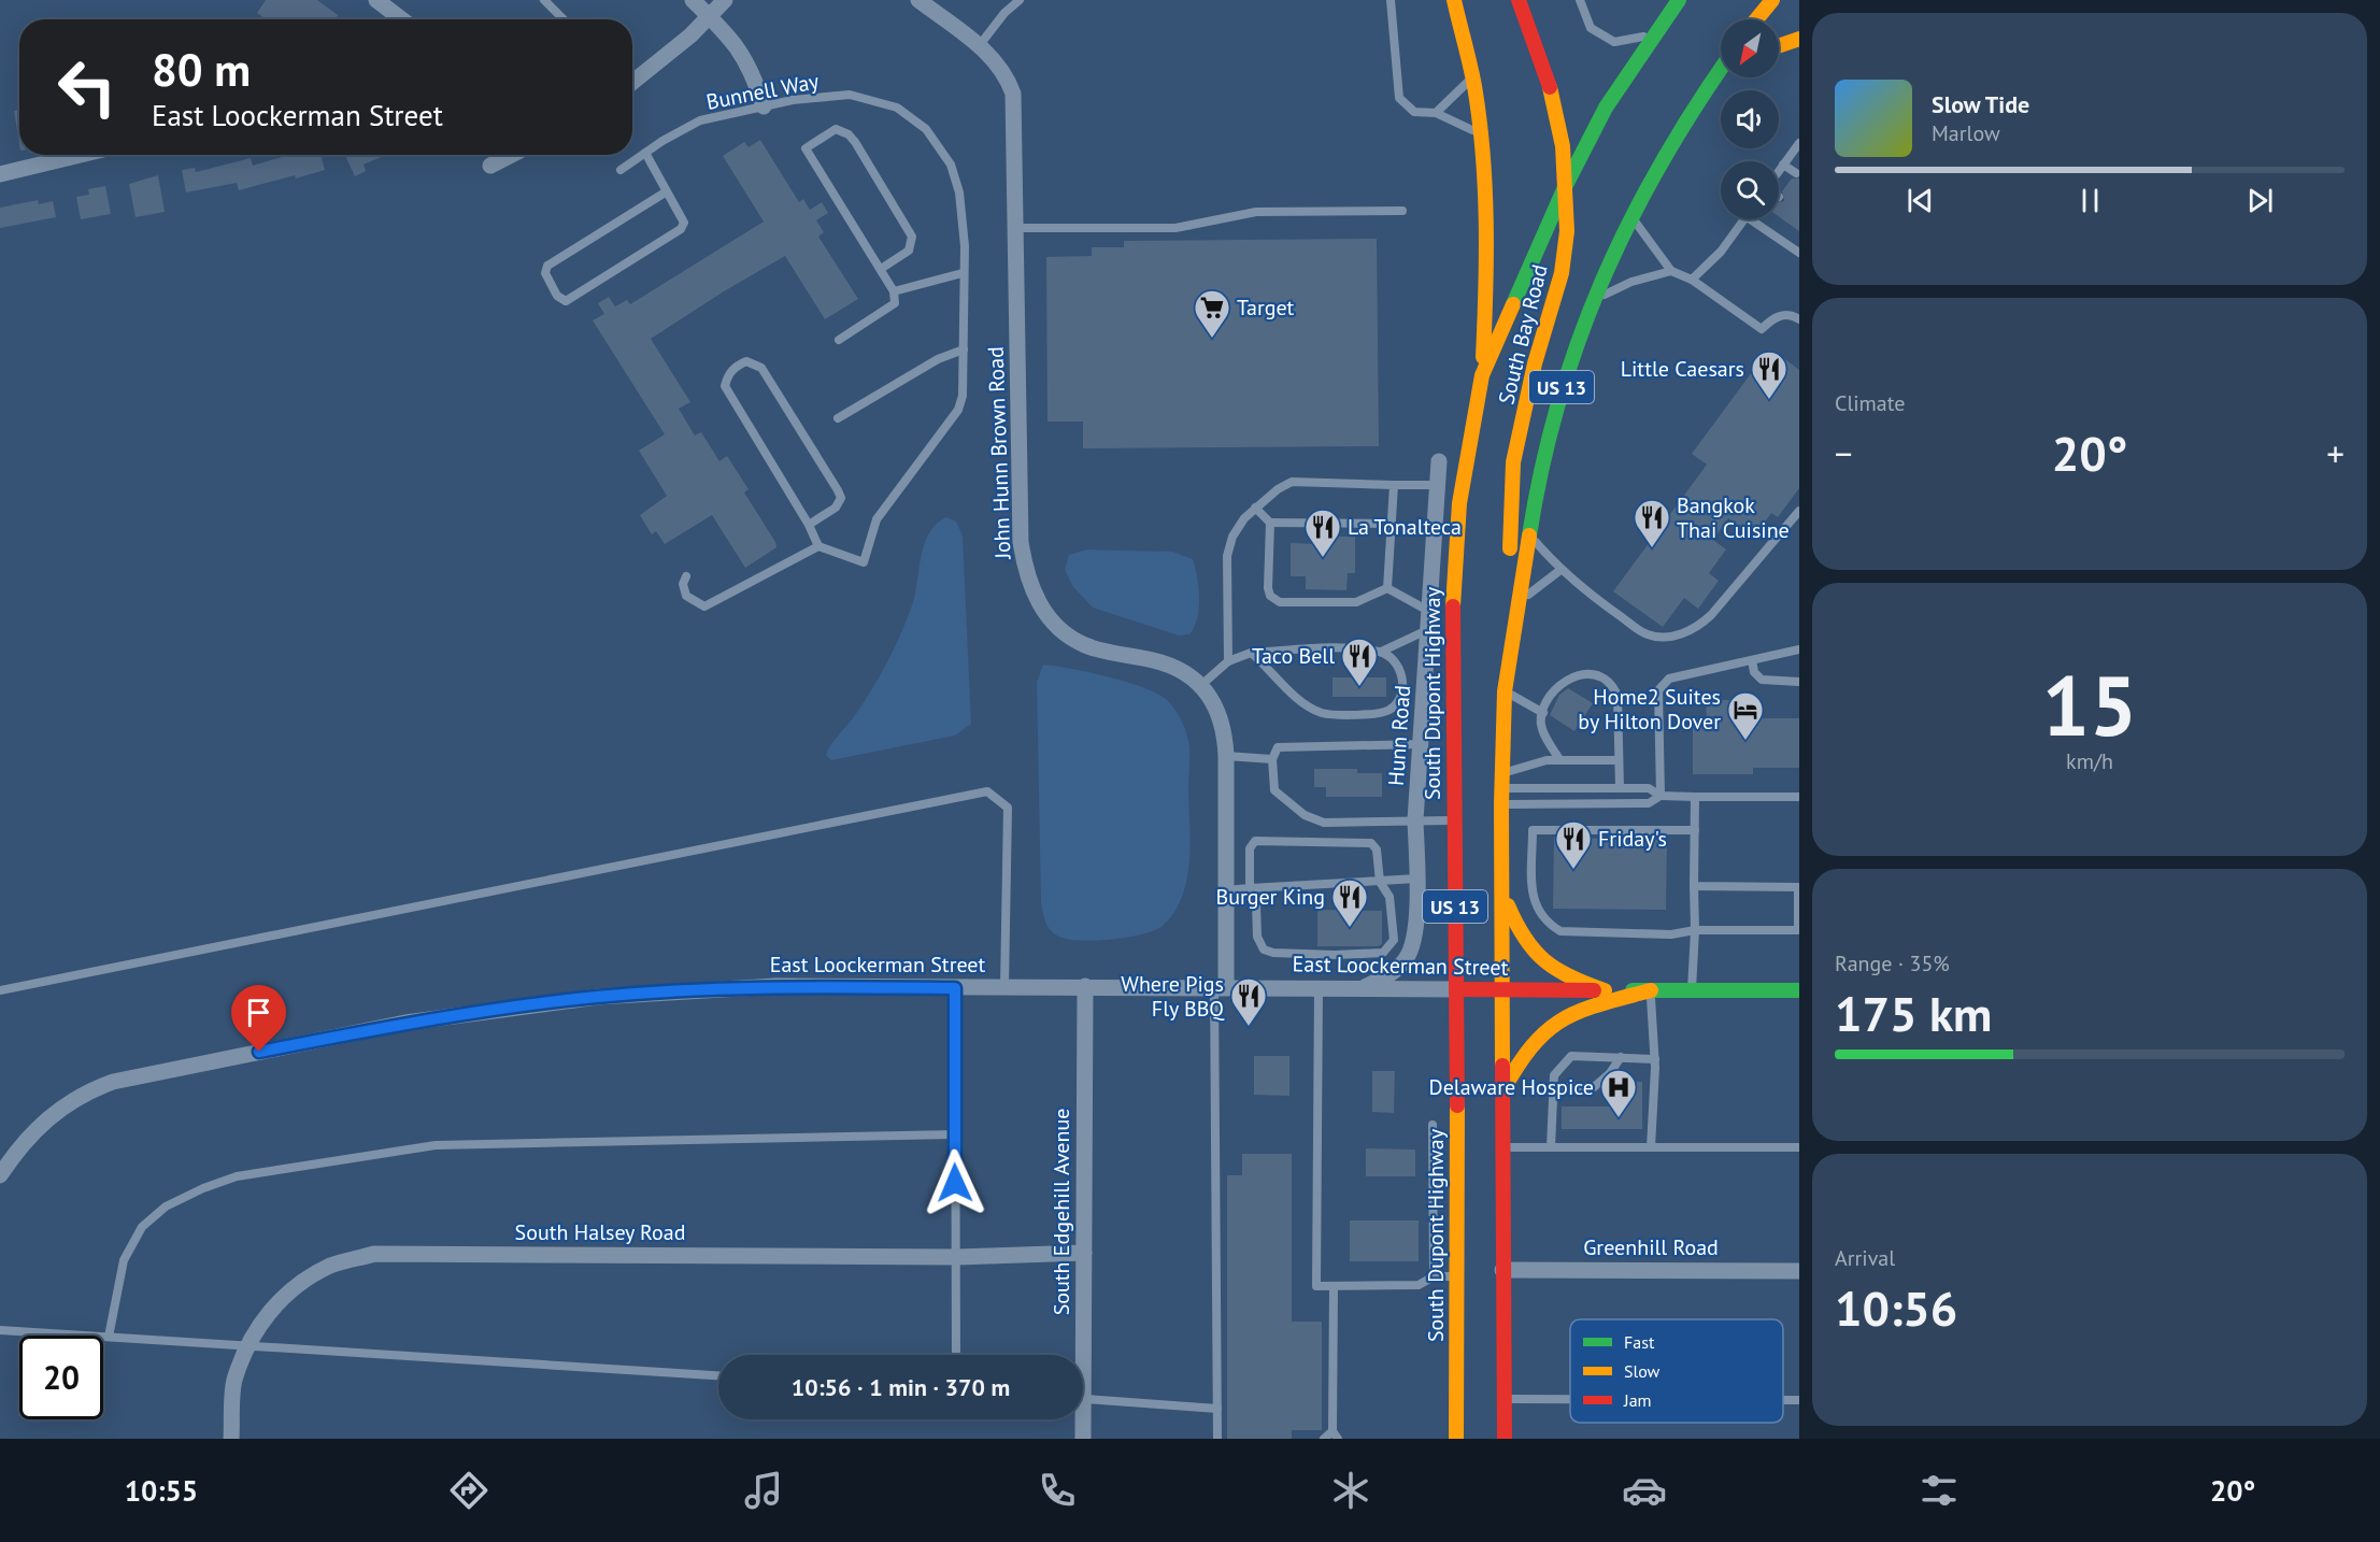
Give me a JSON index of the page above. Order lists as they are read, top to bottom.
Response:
{
  "streets": {
    "main road": [
      "South Bay Road",
      "US 13",
      "South Dupont Highway",
      "East Loockerman Street"
    ],
    "street": [
      "John Hunn Brown Road",
      "Hunn Road",
      "South Edgehill Avenue",
      "South Halsey Road",
      "Greenhill Road"
    ],
    "lane": ["Bunnell Way"]
  },
  "crossings": [
    ["South Bay Road", "US 13"],
    ["South Bay Road", "South Dupont Highway"],
    ["US 13", "East Loockerman Street"],
    ["US 13", "Greenhill Road"],
    ["John Hunn Brown Road", "East Loockerman Street"],
    ["South Dupont Highway", "East Loockerman Street"],
    ["Hunn Road", "East Loockerman Street"],
    ["East Loockerman Street", "South Edgehill Avenue"],
    ["South Edgehill Avenue", "South Halsey Road"]
  ],
  "places": {
    "supermarket": ["Target"],
    "restaurant": [
      "Little Caesars",
      "Bangkok Thai Cuisine",
      "La Tonalteca",
      "Taco Bell",
      "Friday's",
      "Burger King",
      "Where Pigs Fly BBQ"
    ],
    "hotel": ["Home2 Suites by Hilton Dover"],
    "hospital": ["Delaware Hospice"]
  },
  "legend": ["Fast", "Slow", "Jam"],
  "north": "bottom left",
  "page": {
    "turn": ["80 m", "East Loockerman Street"],
    "song": ["Slow Tide", "Marlow"],
    "tile": [
      "Climate",
      ["15", "km/h"],
      ["Range · 35%", "175 km"],
      ["Arrival", "10:56"]
    ],
    "heat": ["−", "20°", "+"],
    "limit": "20",
    "trip": "10:56 · 1 min · 370 m",
    "tabs": ["10:55", "20°"]
  }
}
